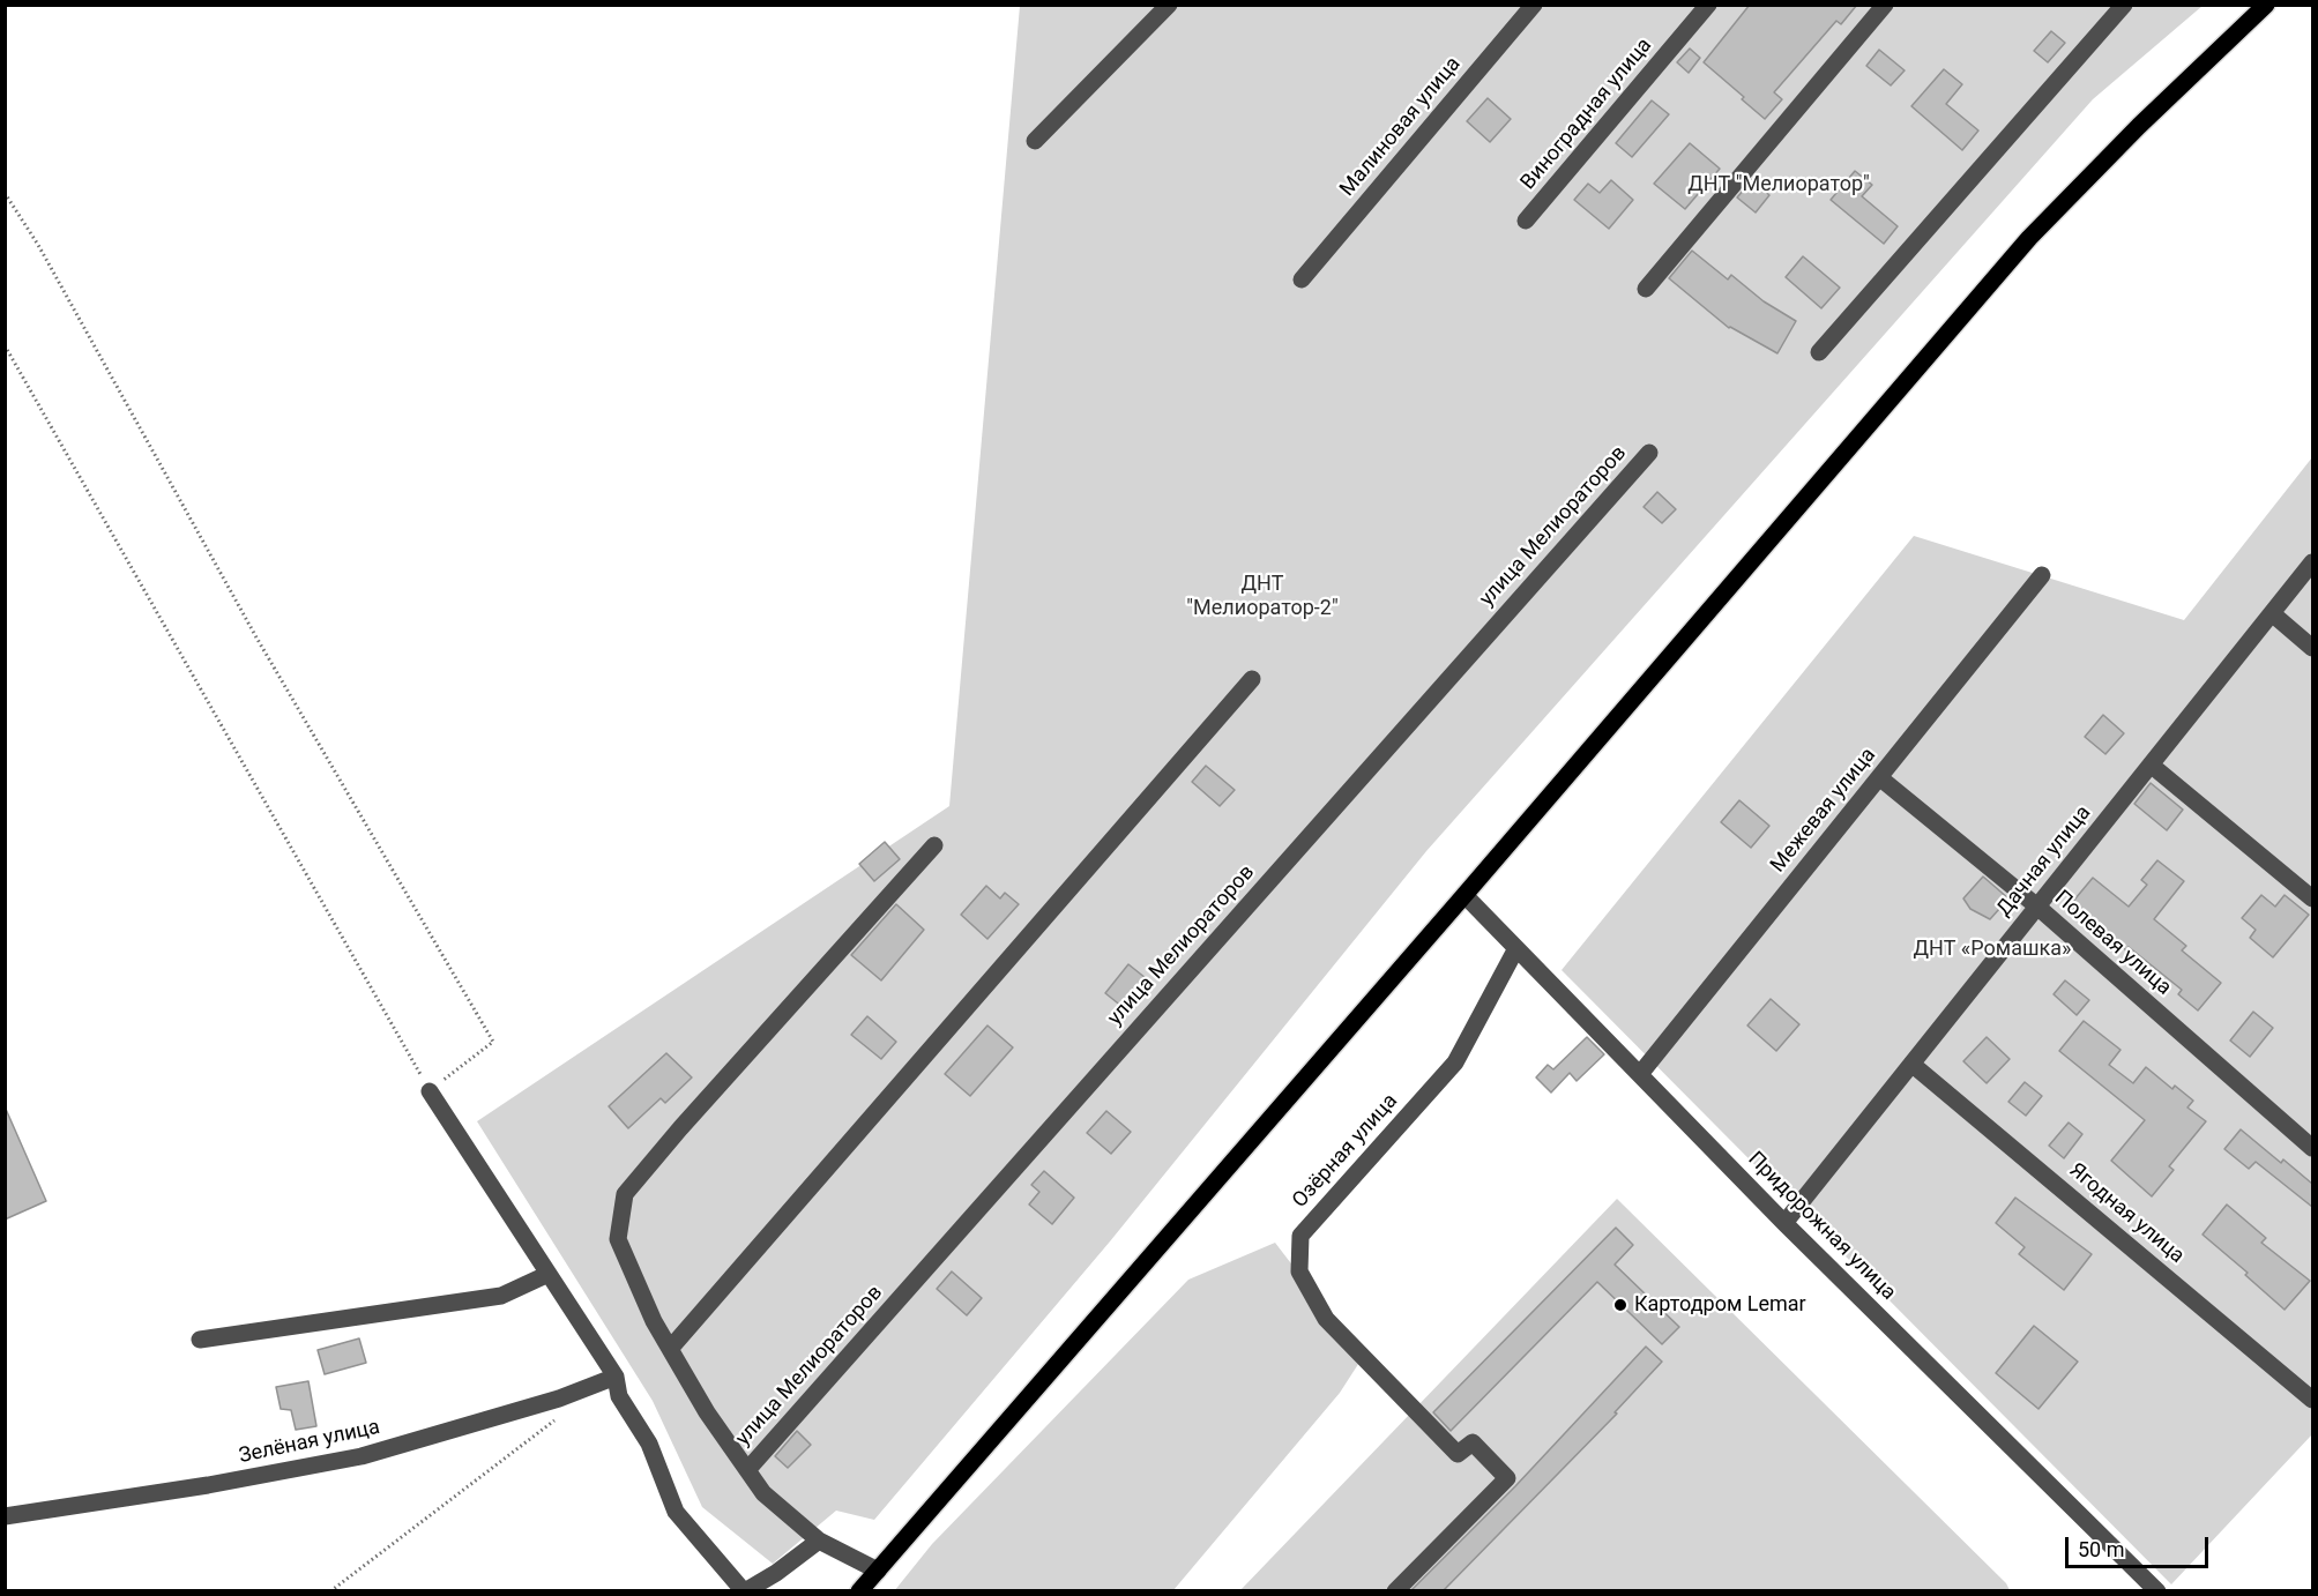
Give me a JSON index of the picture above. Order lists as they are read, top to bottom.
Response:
{
  "streets": {
    "street": [
      "Виноградная улица",
      "Малиновая улица",
      "улица Мелиораторов",
      "Межевая улица",
      "Дачная улица",
      "Полевая улица",
      "Озёрная улица",
      "Ягодная улица",
      "Придорожная улица",
      "Зелёная улица"
    ]
  },
  "crossings": [
    ["Межевая улица", "Полевая улица"],
    ["Межевая улица", "Придорожная улица"],
    ["Дачная улица", "Полевая улица"],
    ["Дачная улица", "Ягодная улица"],
    ["Дачная улица", "Придорожная улица"],
    ["Озёрная улица", "Придорожная улица"]
  ],
  "parks": ["ДНТ \"Мелиоратор\"", "ДНТ \"Мелиоратор-2\"", "ДНТ «Ромашка»"],
  "places": ["Картодром Lemar"],
  "scale_bar": "50 m"
}
